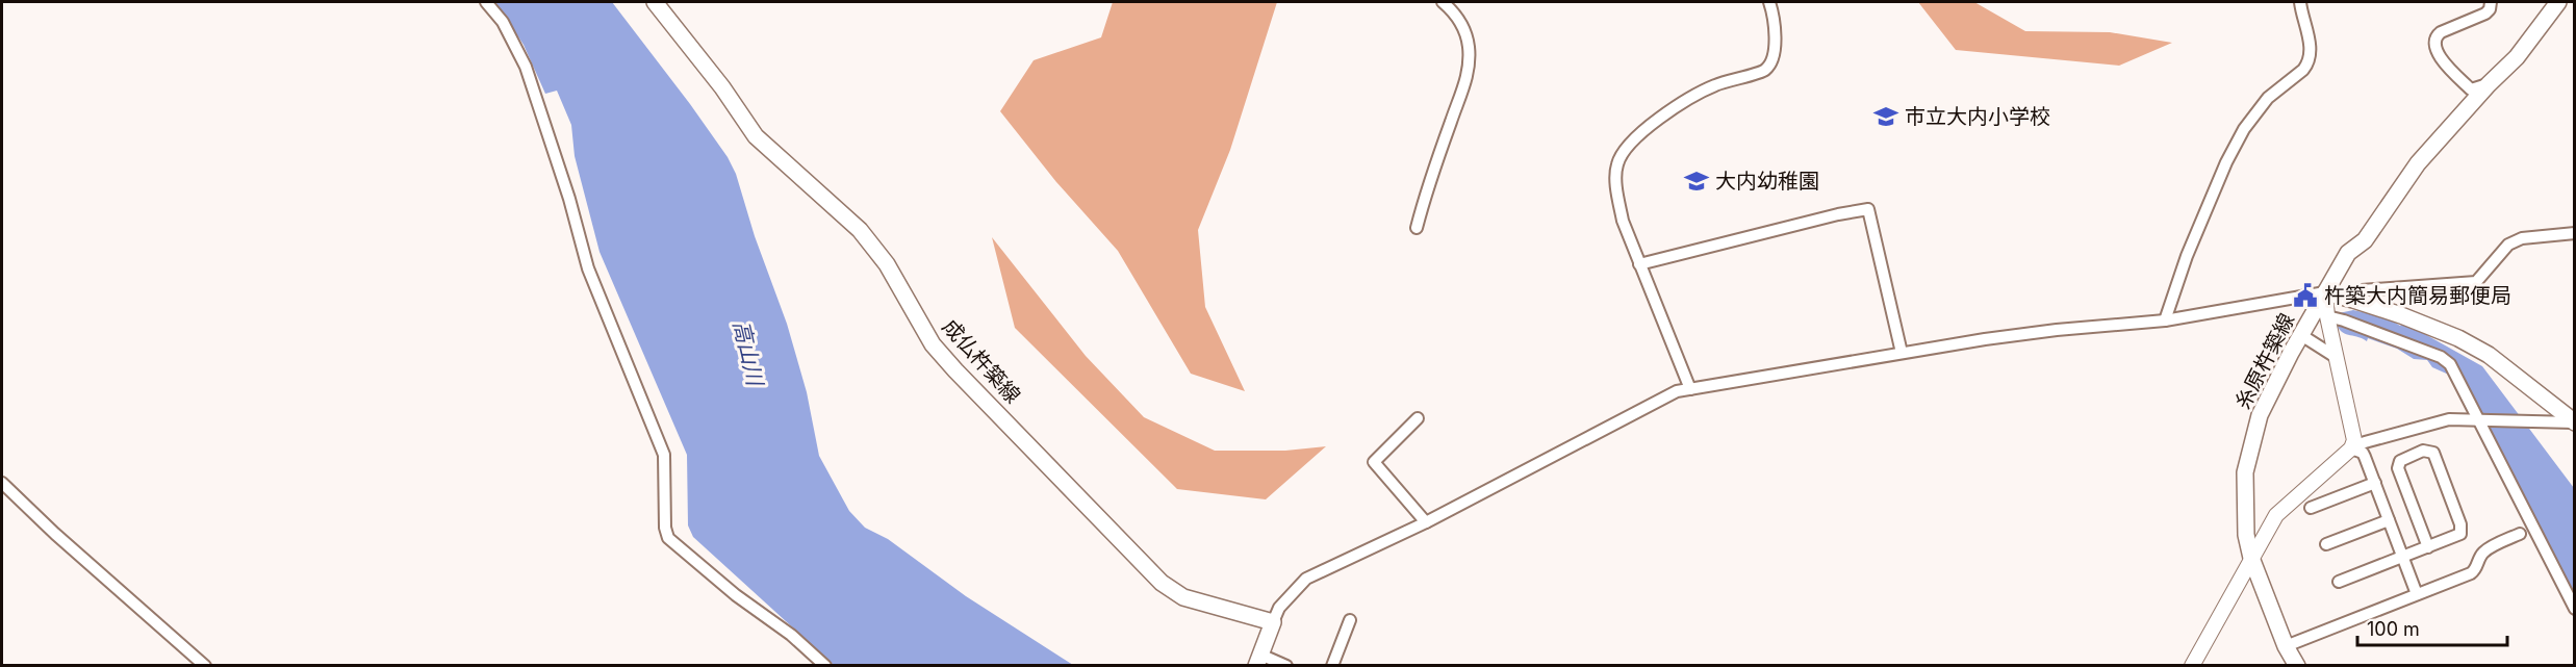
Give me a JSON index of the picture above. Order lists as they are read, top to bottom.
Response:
{
  "streets": {
    "main road": ["成仏杵築線", "糸原杵築線"]
  },
  "water": ["高山川"],
  "places": {
    "school or university": ["市立大内小学校", "大内幼稚園"],
    "public building": ["杵築大内簡易郵便局"]
  },
  "scale_bar": "100 m"
}
